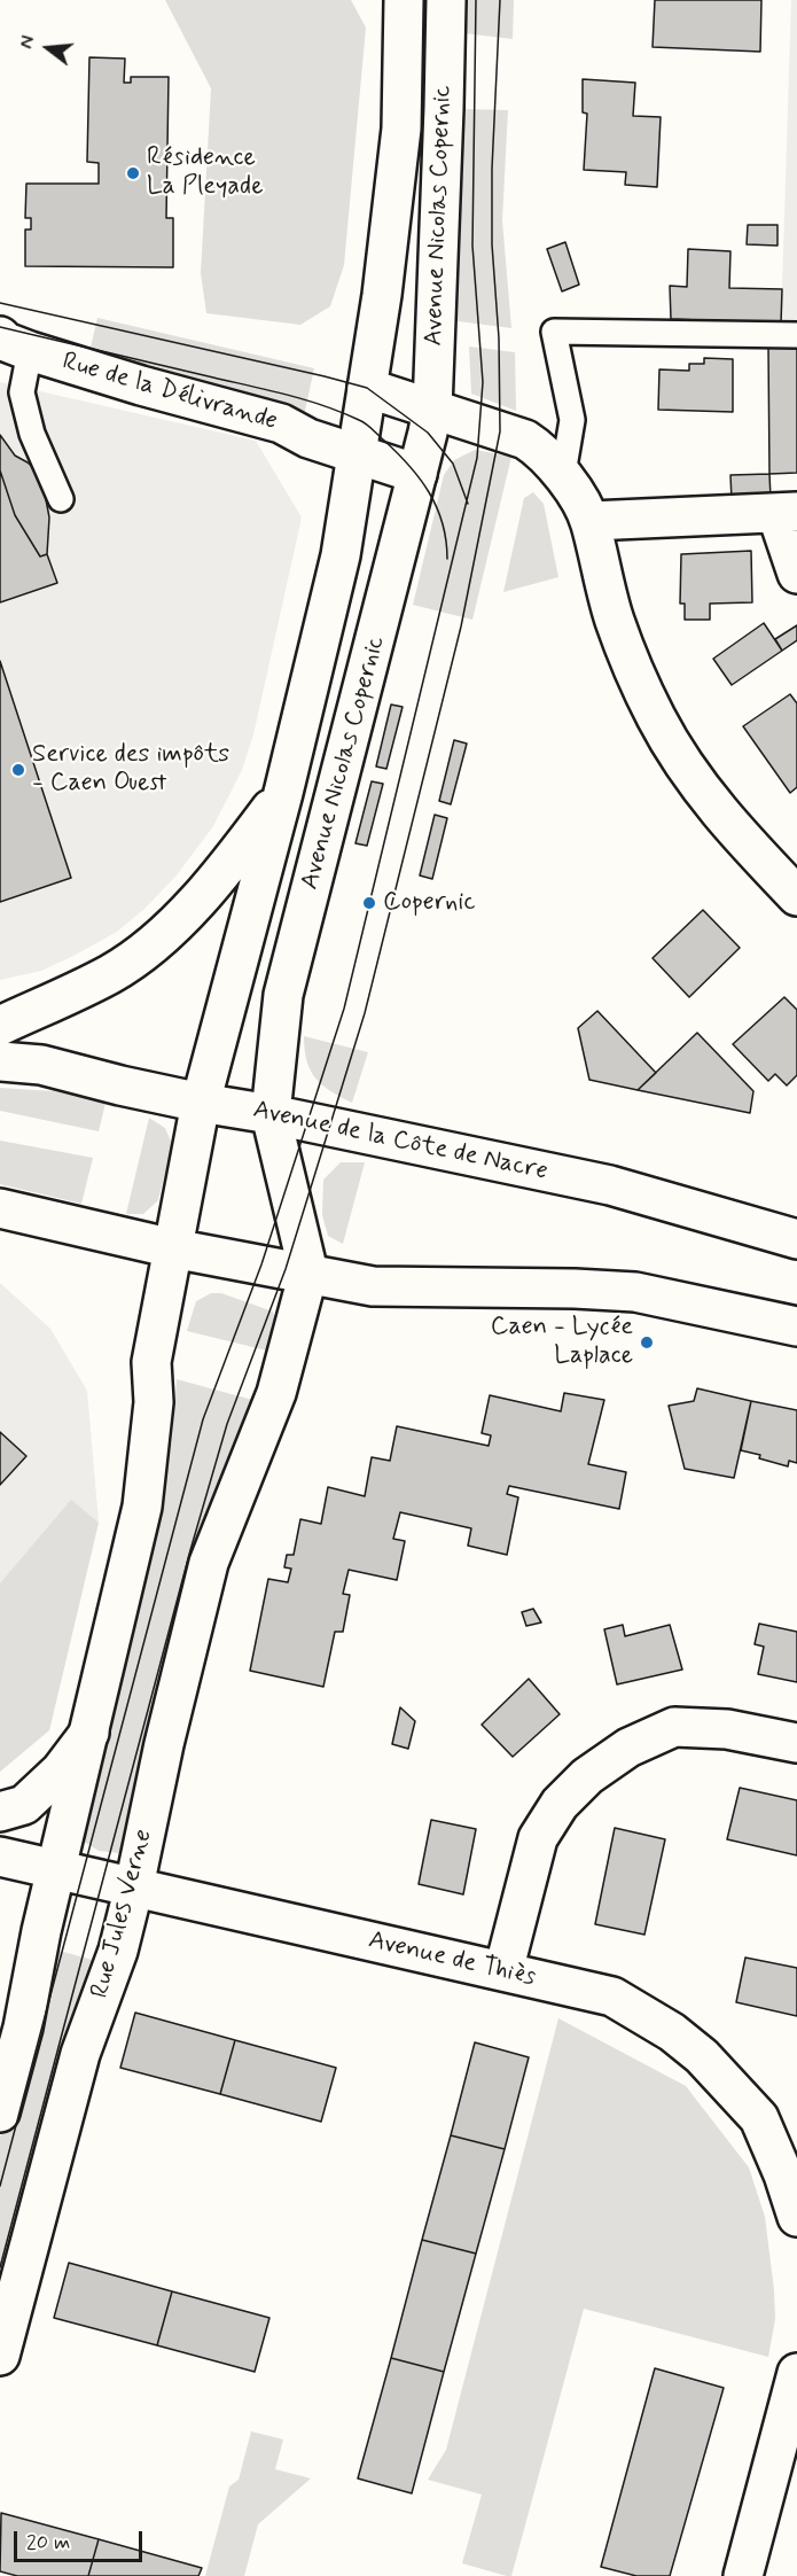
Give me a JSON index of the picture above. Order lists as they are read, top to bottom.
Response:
{
  "streets": {
    "street": [
      "Avenue Nicolas Copernic",
      "Rue de la Délivrande",
      "Avenue de la Côte de Nacre",
      "Rue Jules Verne",
      "Avenue de Thiès"
    ]
  },
  "crossings": [
    ["Avenue Nicolas Copernic", "Rue de la Délivrande"],
    ["Avenue Nicolas Copernic", "Avenue de la Côte de Nacre"],
    ["Avenue Nicolas Copernic", "Rue Jules Verne"],
    ["Rue Jules Verne", "Avenue de Thiès"]
  ],
  "places": [
    "Résidence La Pleyade",
    "Service des impôts - Caen Ouest",
    "Copernic",
    "Caen - Lycée Laplace"
  ],
  "scale_bar": "20 m",
  "north": "left"
}
